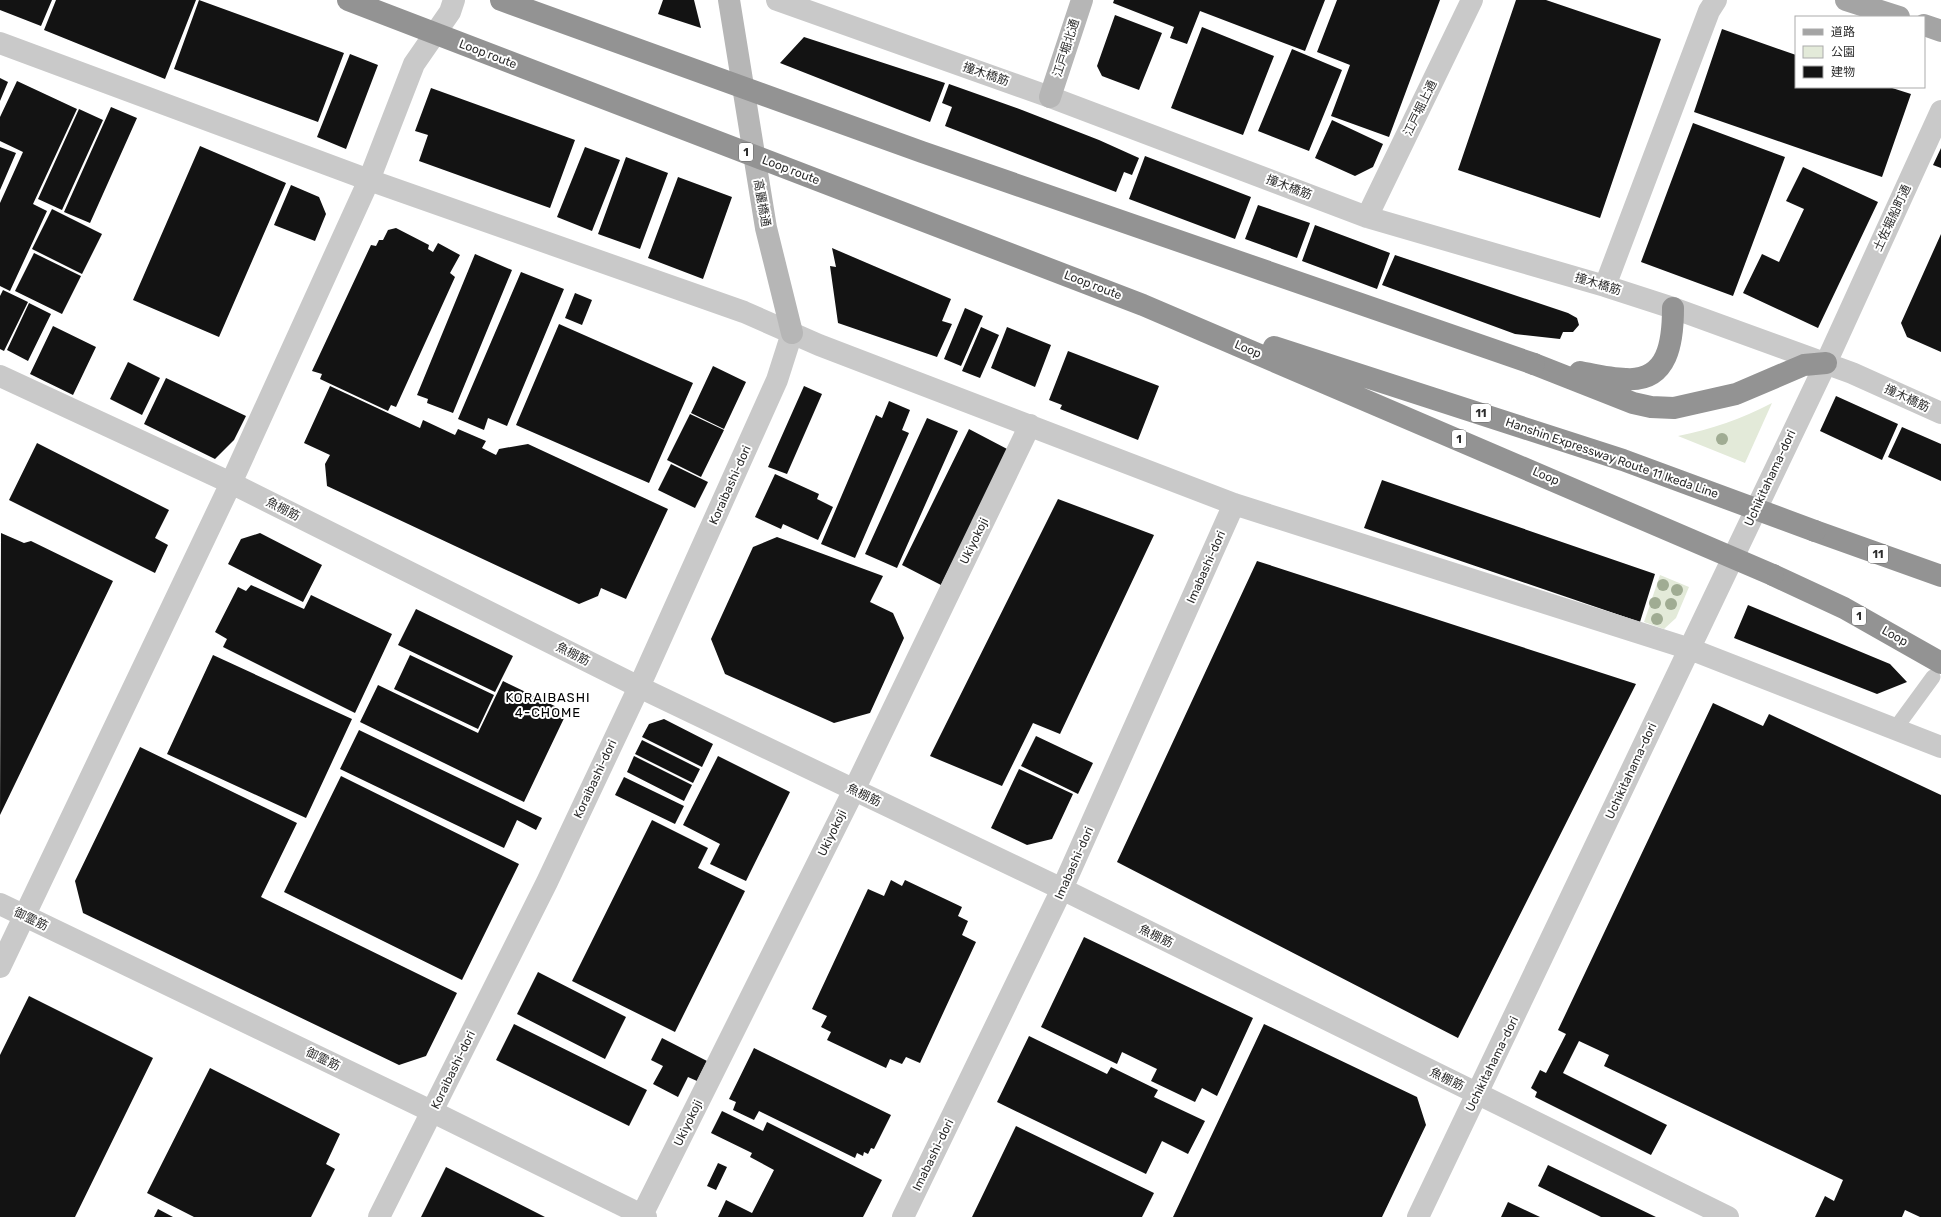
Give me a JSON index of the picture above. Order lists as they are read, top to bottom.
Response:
{
  "streets": {
    "highway": [
      "Loop route",
      "1",
      "Loop",
      "11",
      "Hanshin Expressway Route 11 Ikeda Line"
    ],
    "street": [
      "江戸堀北通",
      "撞木橋筋",
      "江戸堀上通",
      "高麗橋通",
      "土佐堀船町通",
      "Uchikitahama-dori",
      "Koraibashi-dori",
      "魚棚筋",
      "Ukiyokoji",
      "Imabashi-dori",
      "御霊筋"
    ]
  },
  "crossings": [
    ["江戸堀北通", "撞木橋筋"],
    ["Loop route", "Loop"],
    ["Loop route", "Hanshin Expressway Route 11 Ikeda Line"],
    ["撞木橋筋", "江戸堀上通"],
    ["撞木橋筋", "Uchikitahama-dori"],
    ["高麗橋通", "Koraibashi-dori"],
    ["土佐堀船町通", "Uchikitahama-dori"],
    ["Loop", "Hanshin Expressway Route 11 Ikeda Line"],
    ["Uchikitahama-dori", "魚棚筋"],
    ["Koraibashi-dori", "魚棚筋"],
    ["Koraibashi-dori", "御霊筋"],
    ["魚棚筋", "Ukiyokoji"],
    ["魚棚筋", "Imabashi-dori"],
    ["Ukiyokoji", "御霊筋"]
  ],
  "districts": ["KORAIBASHI 4-CHOME"],
  "legend": ["道路", "公園", "建物"]
}
